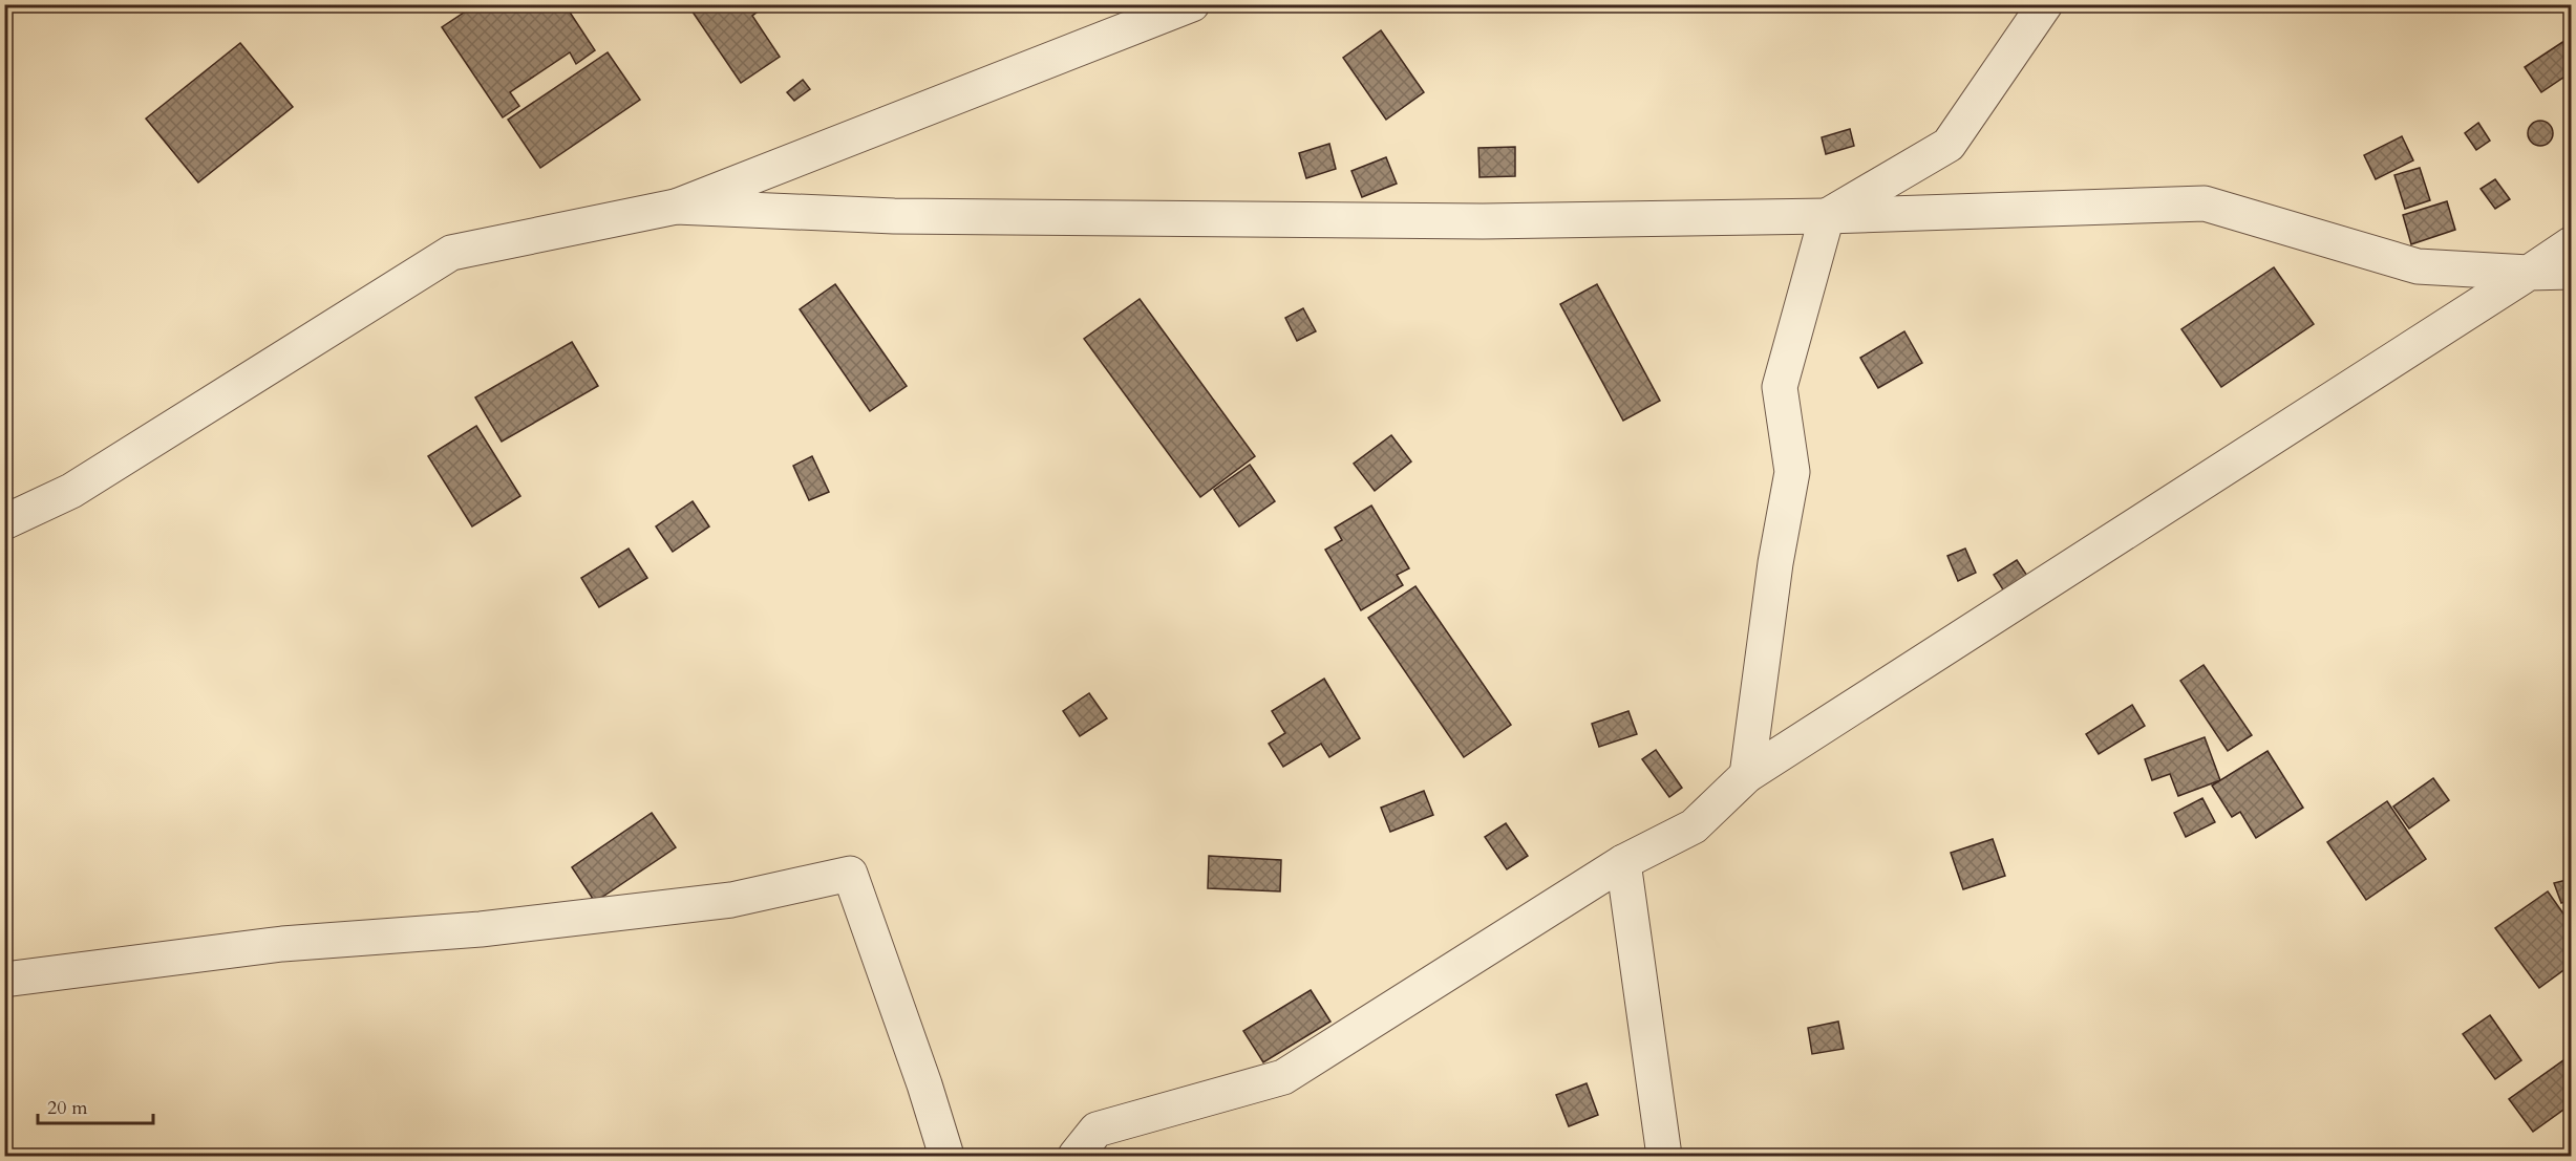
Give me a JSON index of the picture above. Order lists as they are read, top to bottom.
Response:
{
  "scale_bar": "20 m"
}
